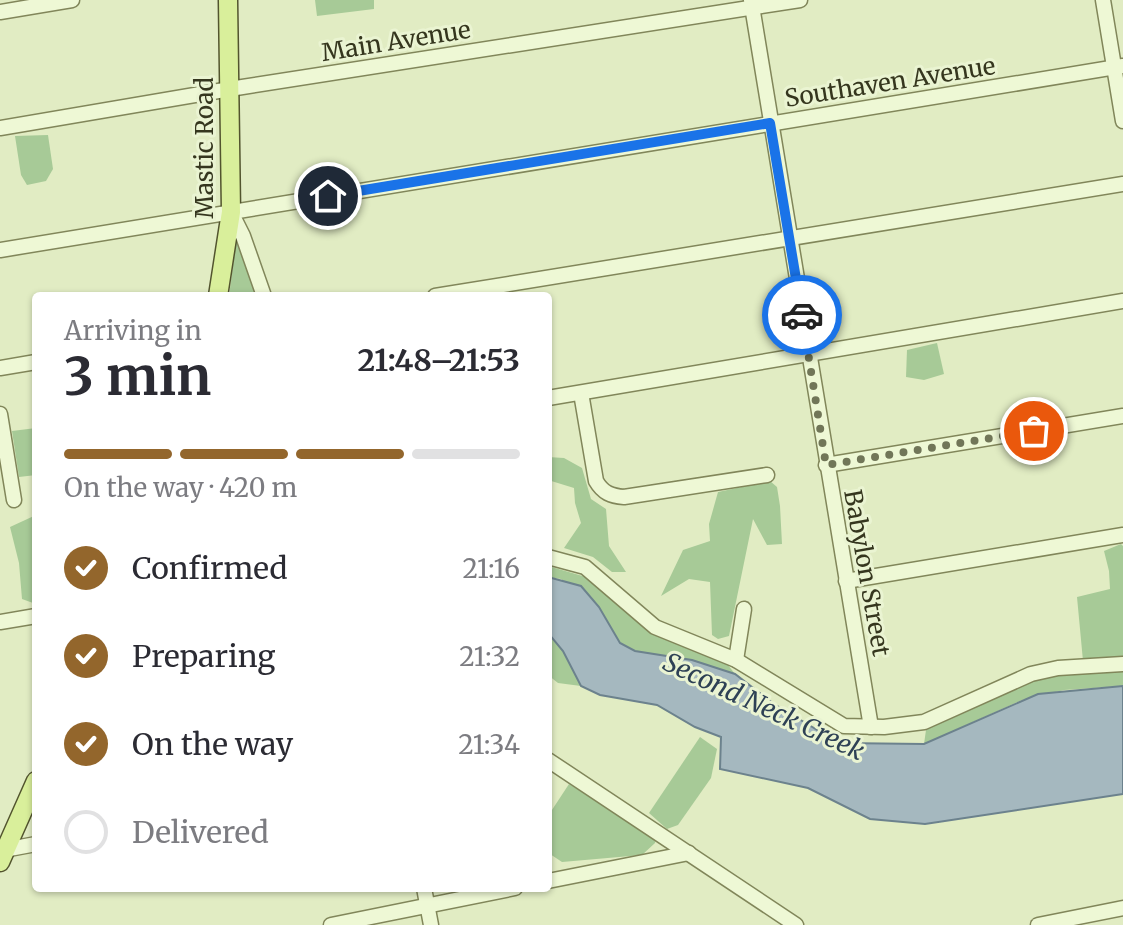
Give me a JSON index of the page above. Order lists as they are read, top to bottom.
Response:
{
  "streets": {
    "main road": ["Mastic Road"],
    "street": ["Main Avenue", "Southaven Avenue", "Babylon Street"]
  },
  "crossings": [
    ["Main Avenue", "Mastic Road"],
    ["Main Avenue", "Babylon Street"],
    ["Southaven Avenue", "Mastic Road"],
    ["Southaven Avenue", "Babylon Street"]
  ],
  "water": ["Second Neck Creek"],
  "page": {
    "heading": ["3 min", "Arriving in", "21:48–21:53"],
    "bar": "On the way · 420 m",
    "list": [
      ["Confirmed", "21:16"],
      ["Preparing", "21:32"],
      ["On the way", "21:34"],
      "Delivered"
    ]
  }
}
